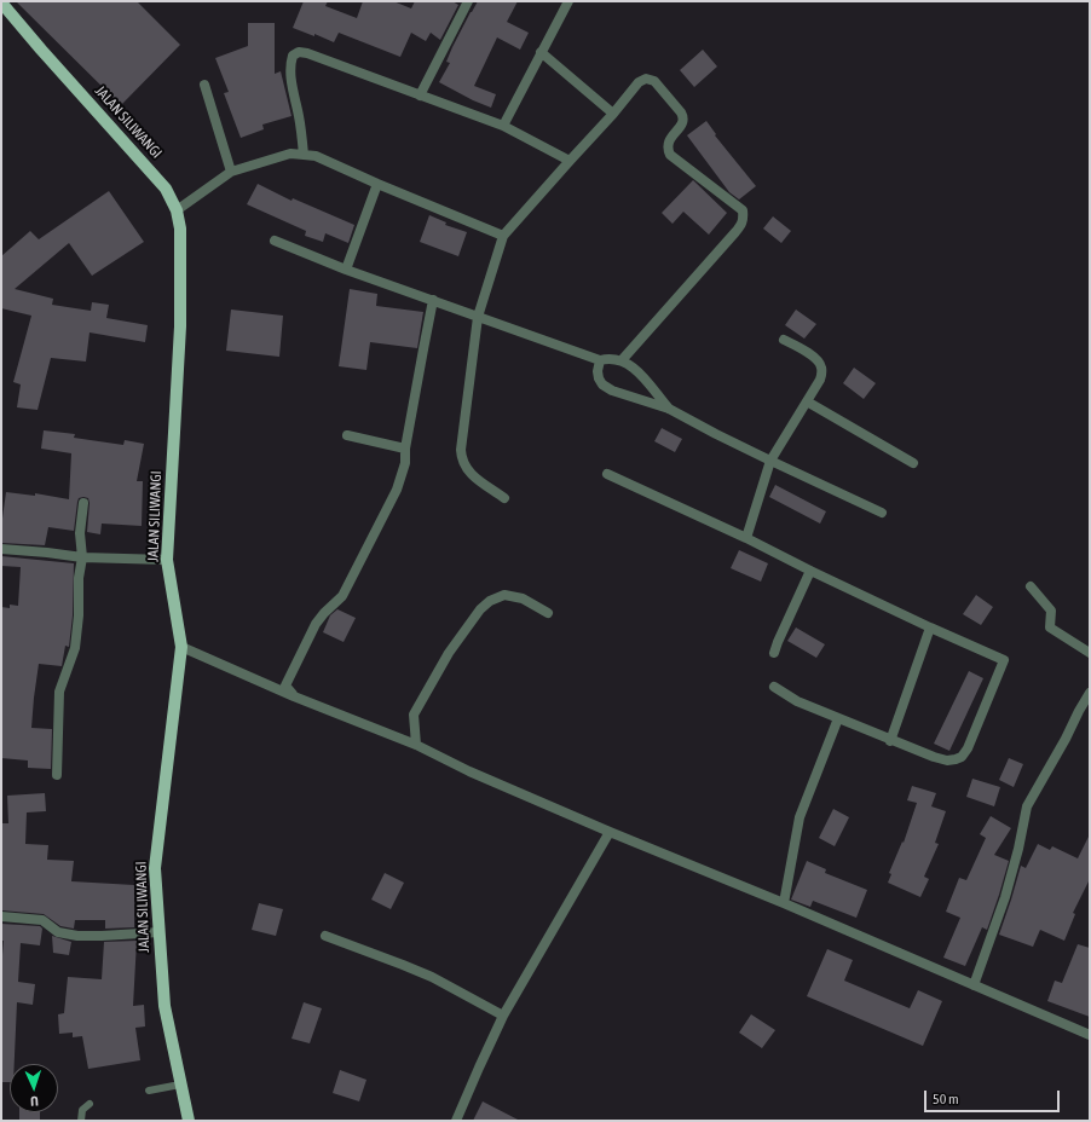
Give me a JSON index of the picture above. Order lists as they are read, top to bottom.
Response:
{
  "streets": {
    "main road": ["JALAN SILIWANGI"]
  },
  "scale_bar": "50 m",
  "north": "bottom"
}
